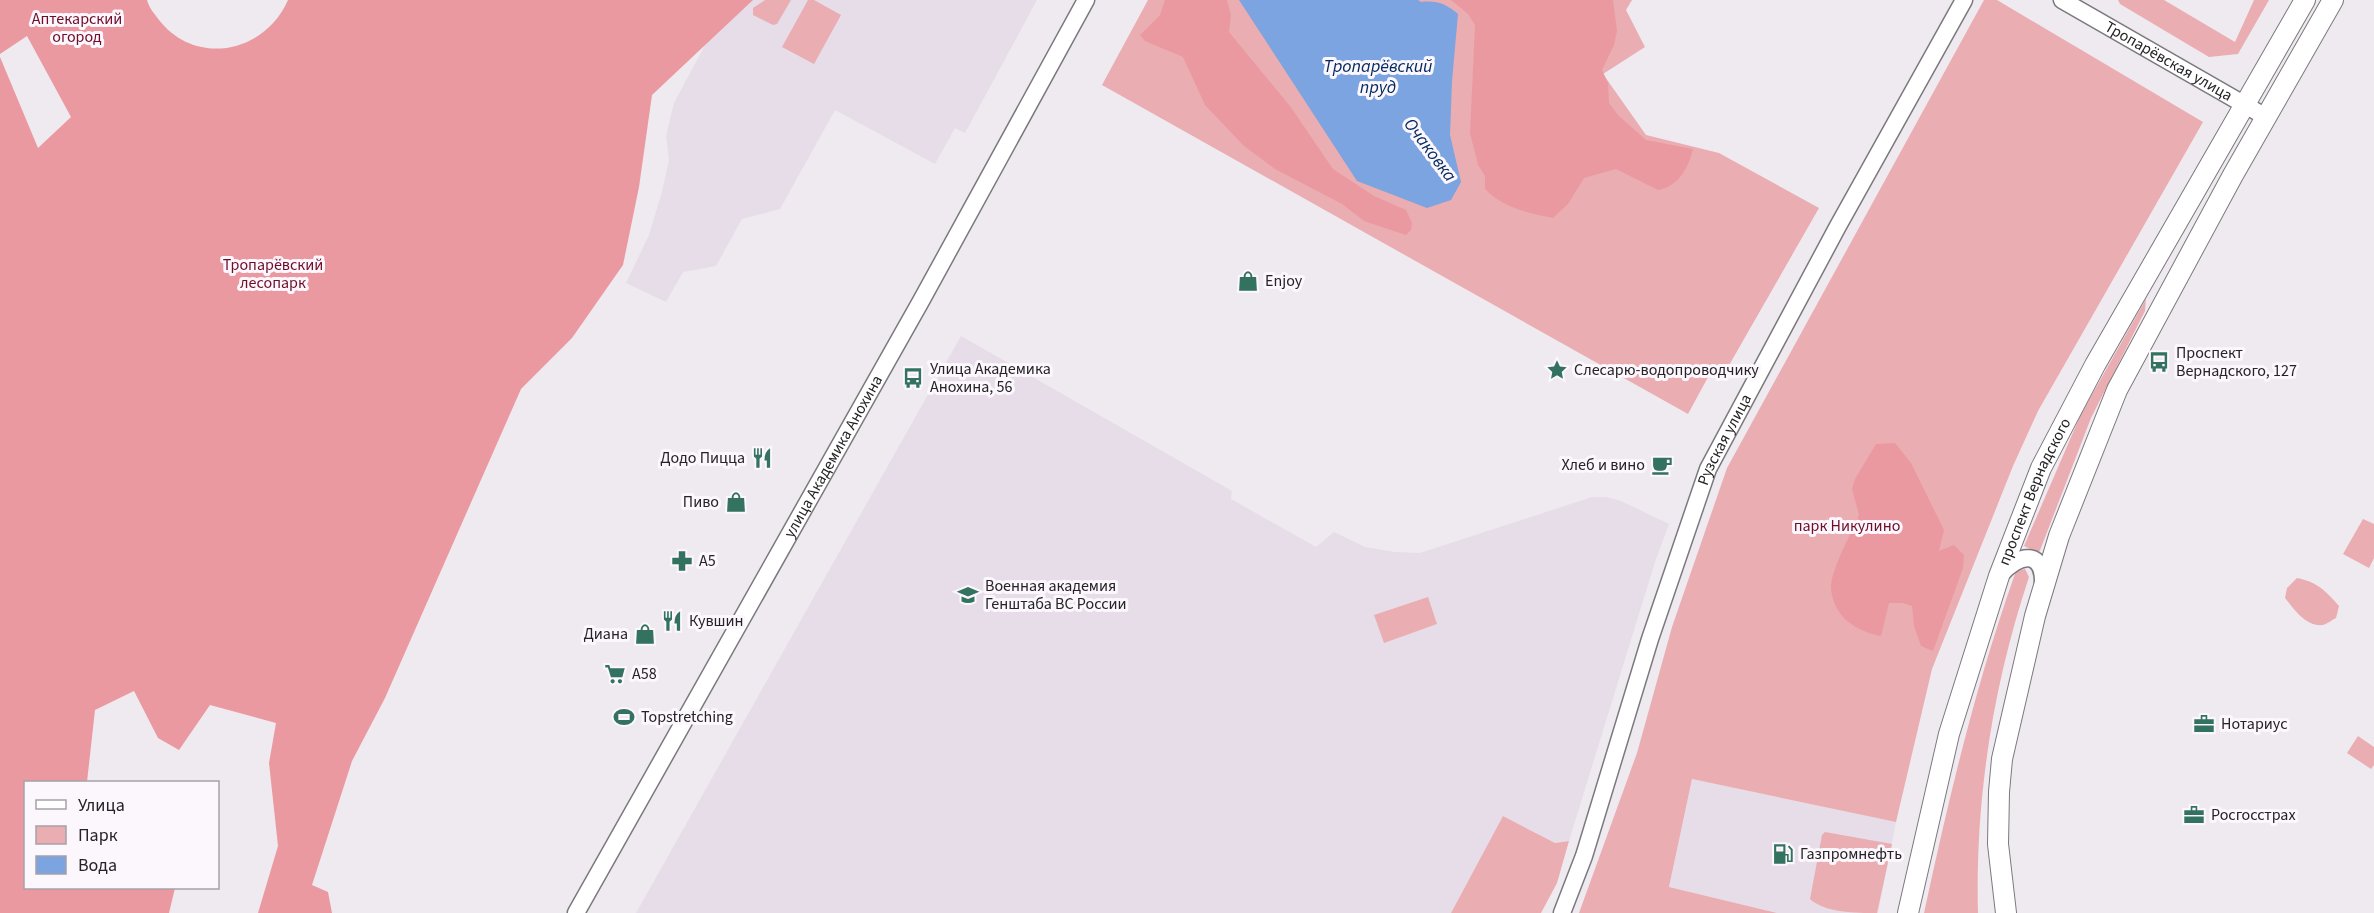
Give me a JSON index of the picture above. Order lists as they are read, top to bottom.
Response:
{
  "streets": {
    "main road": ["проспект Вернадского"],
    "street": ["Тропарёвская улица", "Рузская улица", "улица Академика Анохина"]
  },
  "crossings": [
    ["Тропарёвская улица", "проспект Вернадского"]
  ],
  "water": ["Тропарёвский пруд", "Очаковка"],
  "parks": ["Аптекарский огород", "Тропарёвский лесопарк", "парк Никулино"],
  "places": {
    "shop": ["Enjoy", "Пиво", "Диана"],
    "bus stop": ["Проспект Вернадского, 127", "Улица Академика Анохина, 56"],
    "place": ["Слесарю-водопроводчику"],
    "restaurant": ["Додо Пицца", "Кувшин"],
    "cafe": ["Хлеб и вино"],
    "pharmacy": ["А5"],
    "school or university": ["Военная академия Генштаба ВС России"],
    "supermarket": ["А58"],
    "sports": ["Topstretching"],
    "office": ["Нотариус", "Росгосстрах"],
    "fuel station": ["Газпромнефть"]
  },
  "legend": ["Улица", "Парк", "Вода"]
}
